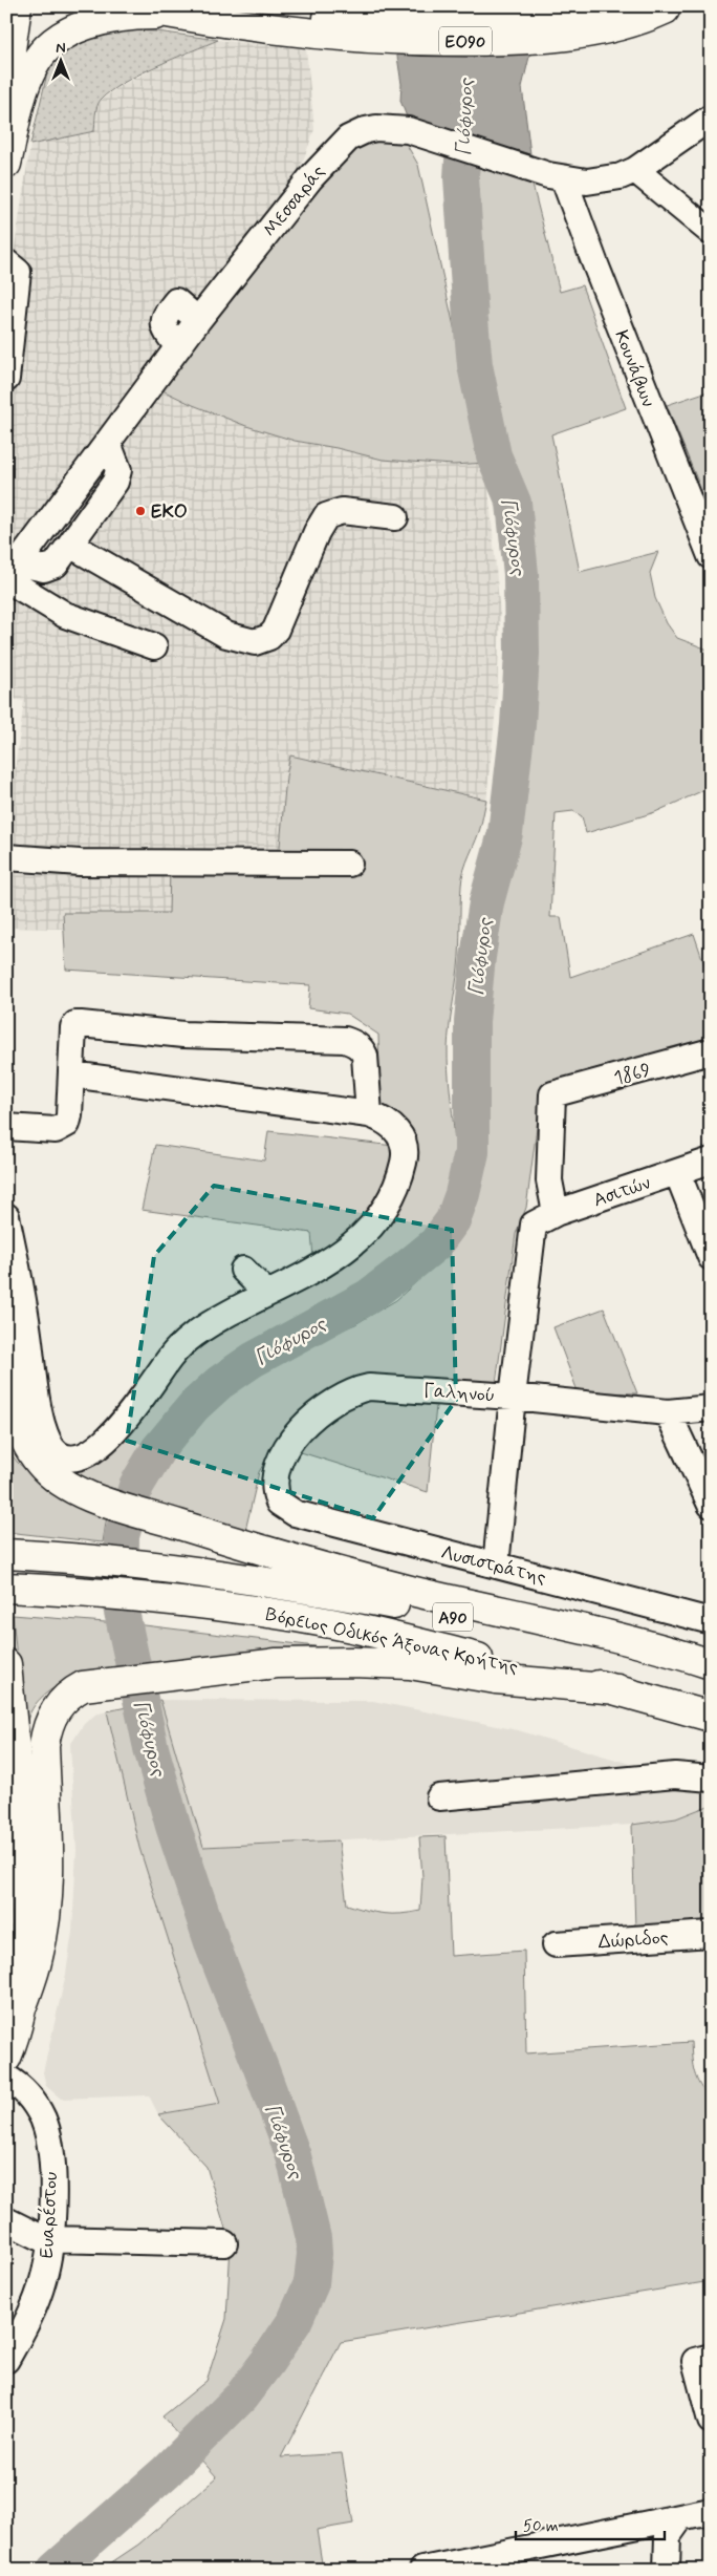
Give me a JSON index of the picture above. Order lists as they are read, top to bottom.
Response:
{
  "streets": {
    "main road": ["ΕΟ90", "Α90", "Βόρειος Οδικός Άξονας Κρήτης"],
    "street": [
      "Μεσσαράς",
      "Κουνάβων",
      "1869",
      "Ασιτών",
      "Γαληνού",
      "Λυσιστράτης",
      "Δώριδος",
      "Ευαρέστου"
    ]
  },
  "crossings": [
    ["Μεσσαράς", "Κουνάβων"],
    ["1869", "Ασιτών"],
    ["Γαληνού", "Λυσιστράτης"]
  ],
  "water": ["Γιόφυρος"],
  "places": ["ΕΚΟ"],
  "scale_bar": "50 m",
  "north": "top"
}
